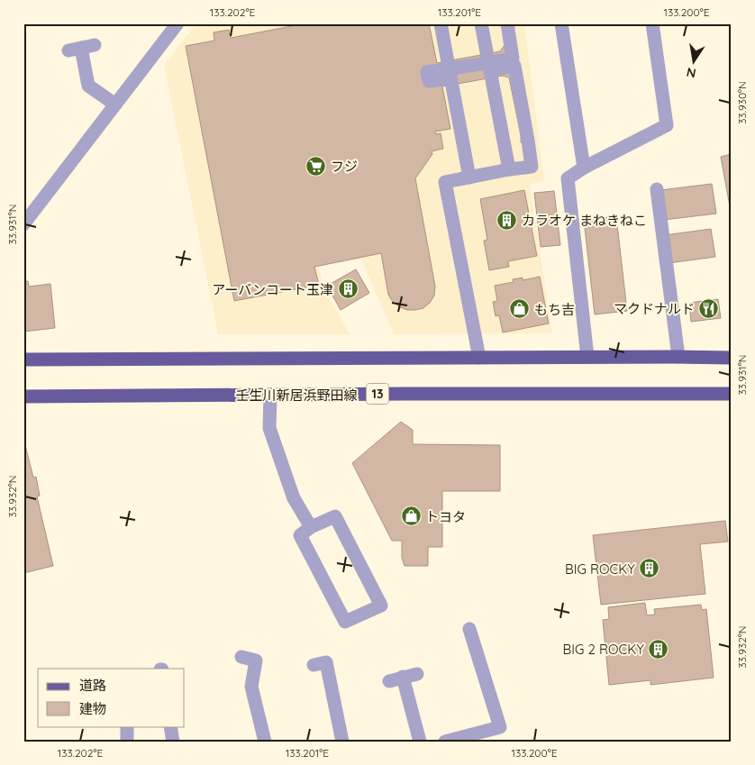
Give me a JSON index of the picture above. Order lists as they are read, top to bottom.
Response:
{
  "streets": {
    "main road": ["13", "壬生川新居浜野田線"]
  },
  "places": {
    "supermarket": ["フジ"],
    "building": [
      "カラオケ まねきねこ",
      "アーバンコート玉津",
      "BIG ROCKY",
      "BIG 2 ROCKY"
    ],
    "restaurant": ["マクドナルド"],
    "shop": ["もち吉", "トヨタ"]
  },
  "legend": ["道路", "建物"],
  "north": "bottom",
  "coordinates": [
    "133.202°E",
    "133.201°E",
    "133.200°E",
    "33.930°N",
    "33.931°N",
    "33.932°N"
  ]
}
